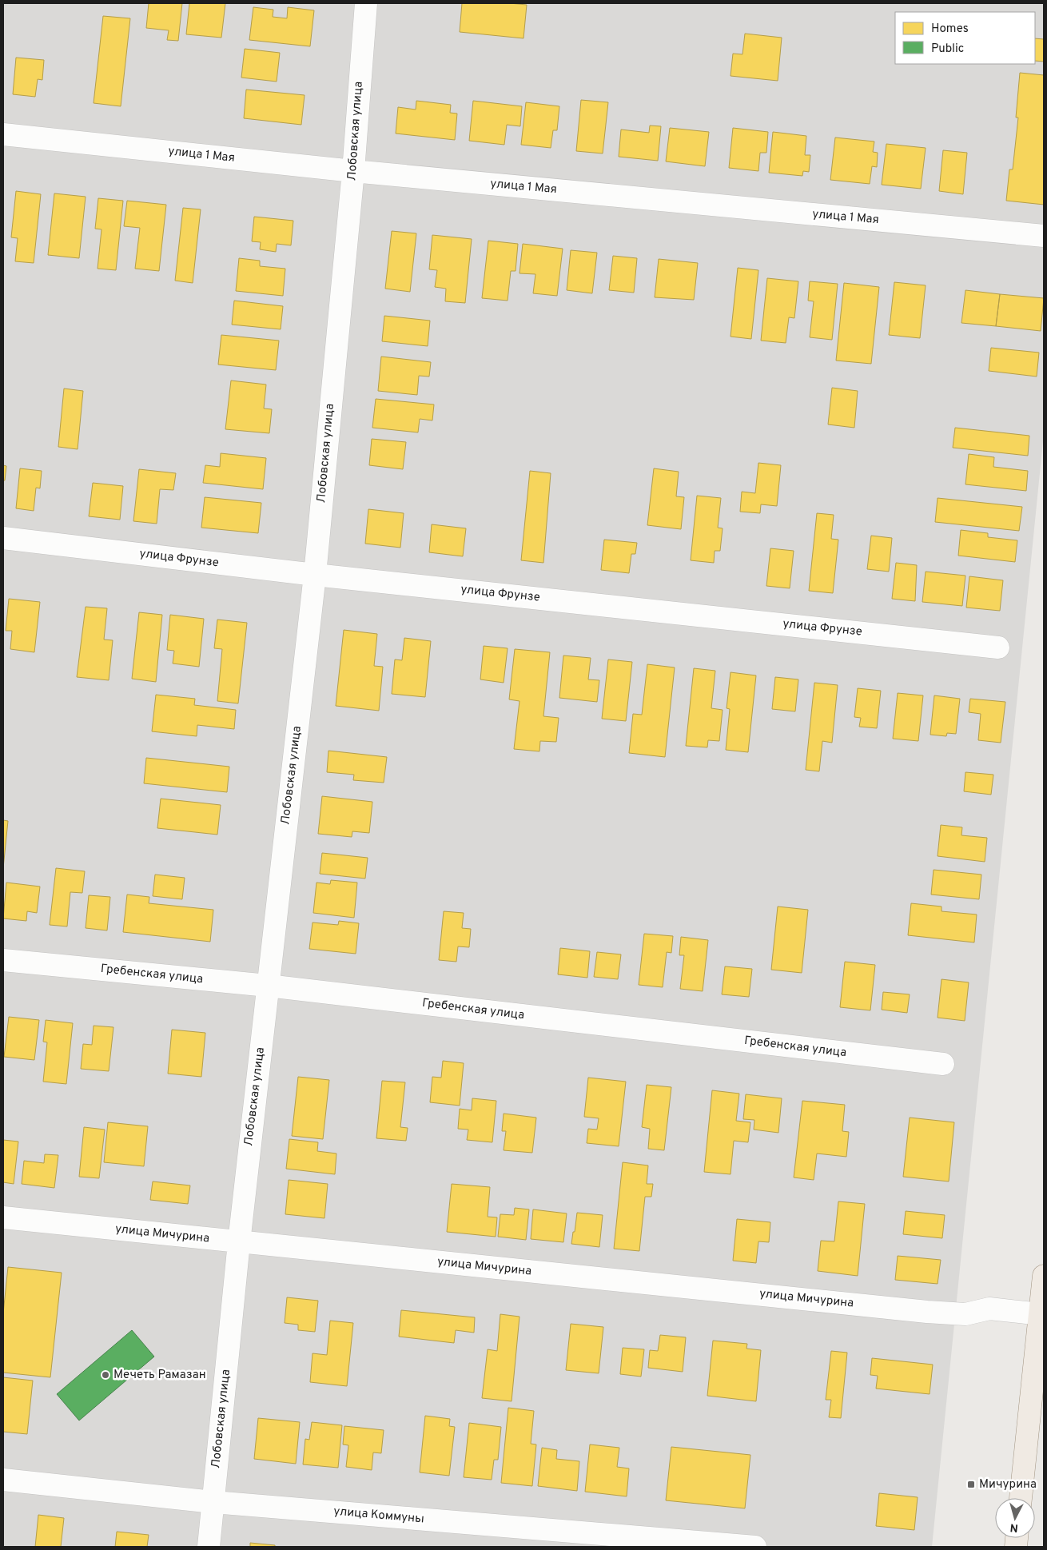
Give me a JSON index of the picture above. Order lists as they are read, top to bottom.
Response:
{
  "streets": {
    "street": [
      "Лобовская улица",
      "улица 1 Мая",
      "улица Фрунзе",
      "Гребенская улица",
      "улица Мичурина",
      "улица Коммуны"
    ]
  },
  "crossings": [
    ["Лобовская улица", "улица 1 Мая"],
    ["Лобовская улица", "улица Фрунзе"],
    ["Лобовская улица", "Гребенская улица"],
    ["Лобовская улица", "улица Мичурина"],
    ["Лобовская улица", "улица Коммуны"]
  ],
  "places": {
    "other": ["Мечеть Рамазан"],
    "transit": ["Мичурина"]
  },
  "legend": ["Homes", "Public"],
  "north": "bottom"
}
